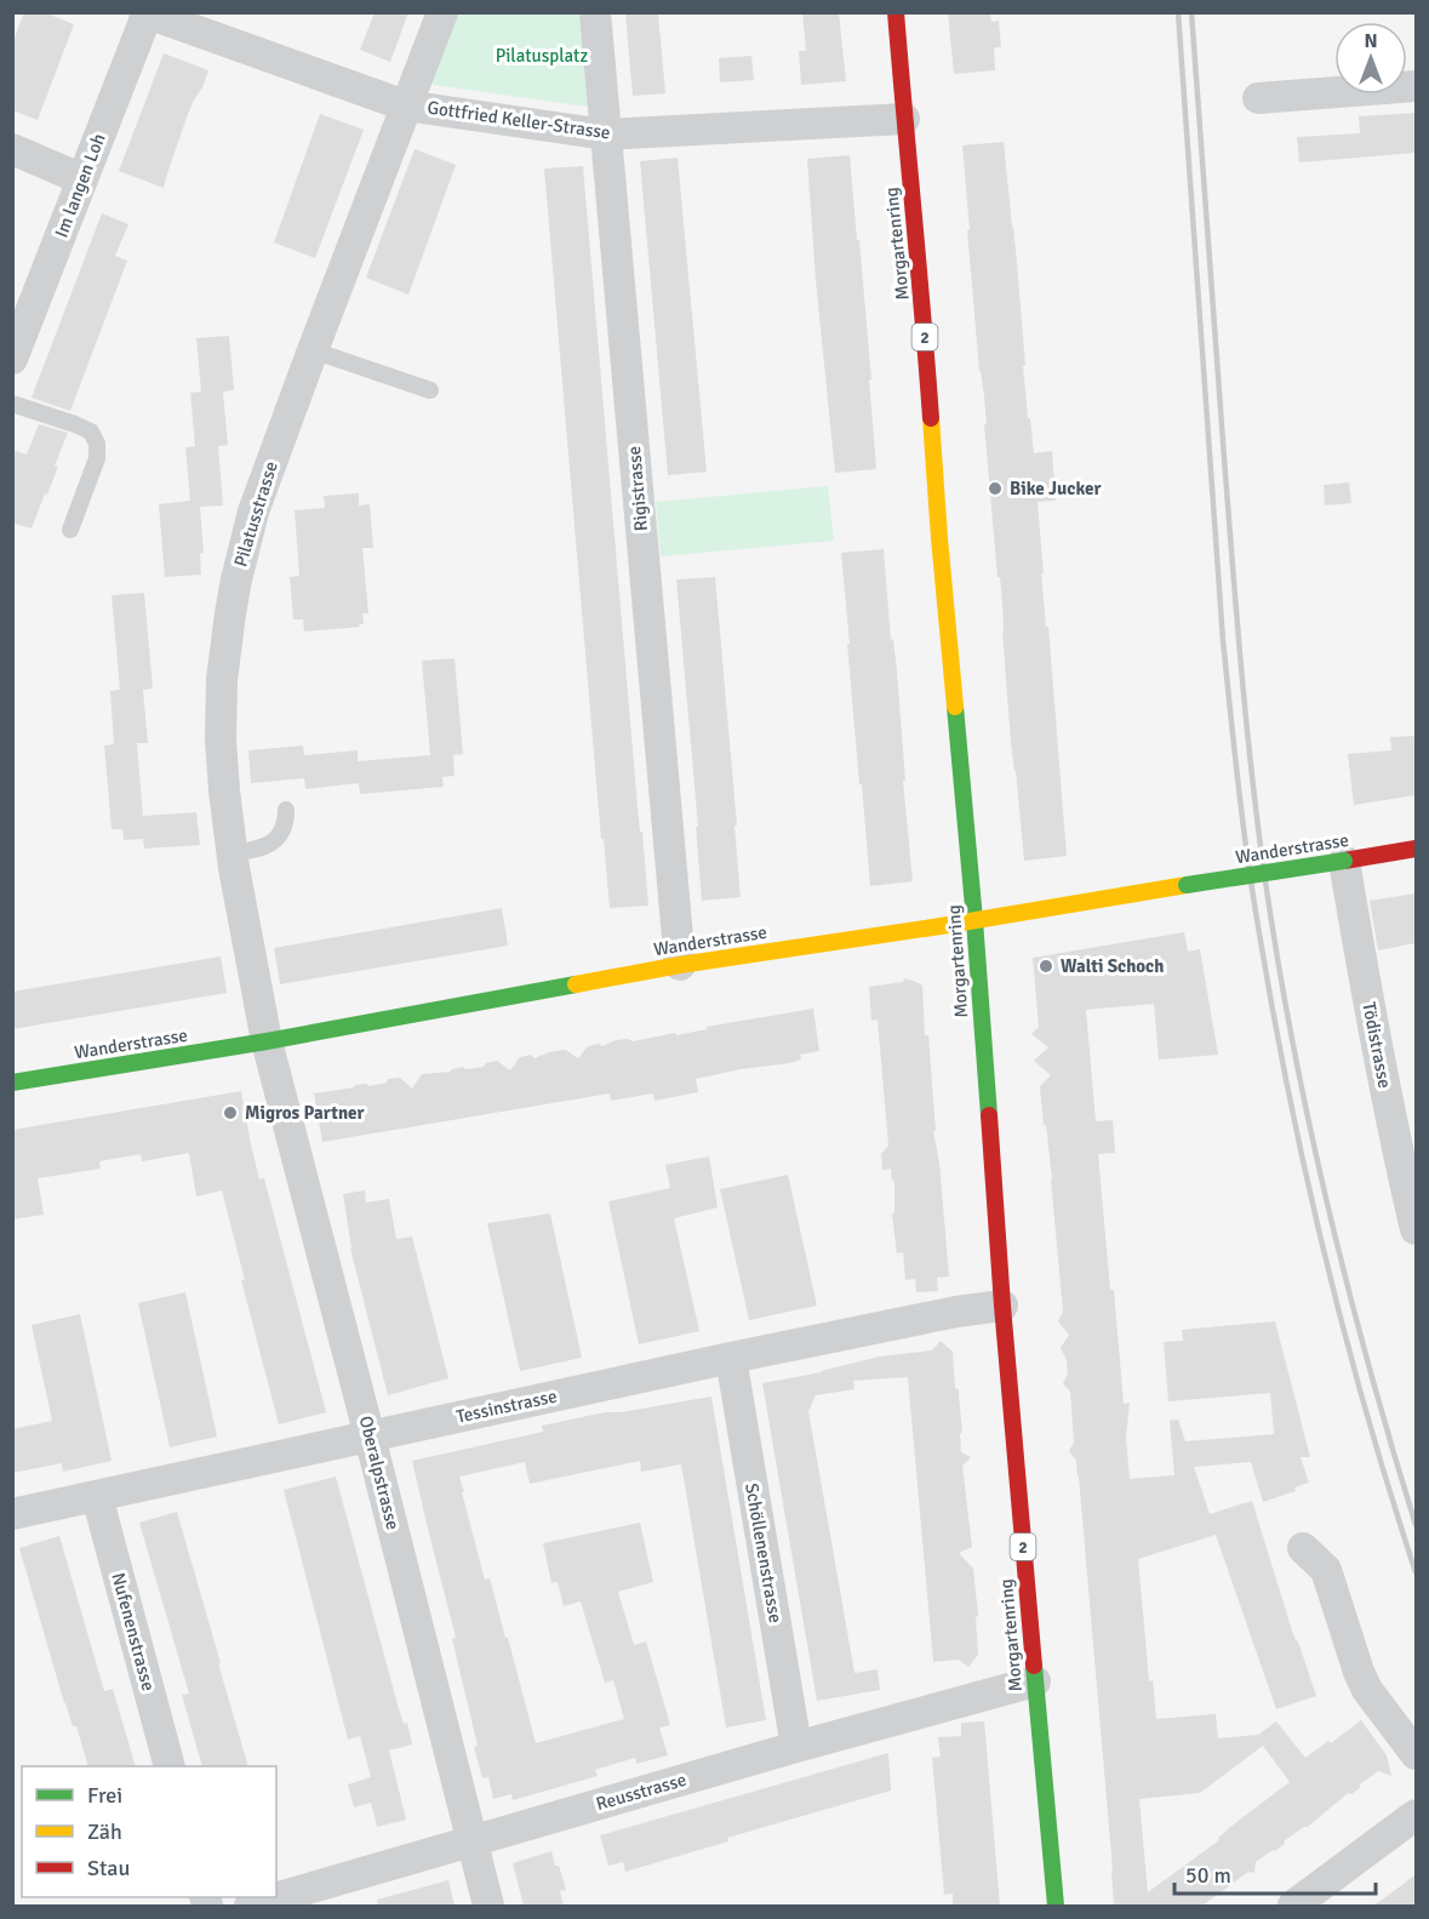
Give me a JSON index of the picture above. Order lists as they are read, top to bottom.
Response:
{
  "streets": {
    "main road": ["Morgartenring", "2", "Wanderstrasse"],
    "street": [
      "Gottfried Keller-Strasse",
      "Im langen Loh",
      "Rigistrasse",
      "Pilatusstrasse",
      "Tödistrasse",
      "Tessinstrasse",
      "Oberalpstrasse",
      "Schöllenenstrasse",
      "Nufenenstrasse",
      "Reusstrasse"
    ]
  },
  "crossings": [
    ["Gottfried Keller-Strasse", "Im langen Loh"],
    ["Gottfried Keller-Strasse", "Morgartenring"],
    ["Gottfried Keller-Strasse", "Rigistrasse"],
    ["Gottfried Keller-Strasse", "Pilatusstrasse"],
    ["Morgartenring", "Wanderstrasse"],
    ["Morgartenring", "Tessinstrasse"],
    ["Morgartenring", "Reusstrasse"],
    ["Rigistrasse", "Wanderstrasse"],
    ["Pilatusstrasse", "Wanderstrasse"],
    ["Pilatusstrasse", "Oberalpstrasse"],
    ["Wanderstrasse", "Tödistrasse"],
    ["Wanderstrasse", "Oberalpstrasse"],
    ["Tessinstrasse", "Oberalpstrasse"],
    ["Tessinstrasse", "Schöllenenstrasse"],
    ["Tessinstrasse", "Nufenenstrasse"],
    ["Oberalpstrasse", "Reusstrasse"],
    ["Schöllenenstrasse", "Reusstrasse"]
  ],
  "parks": ["Pilatusplatz"],
  "places": ["Bike Jucker", "Walti Schoch", "Migros Partner"],
  "legend": ["Frei", "Zäh", "Stau"],
  "scale_bar": "50 m",
  "north": "top"
}
